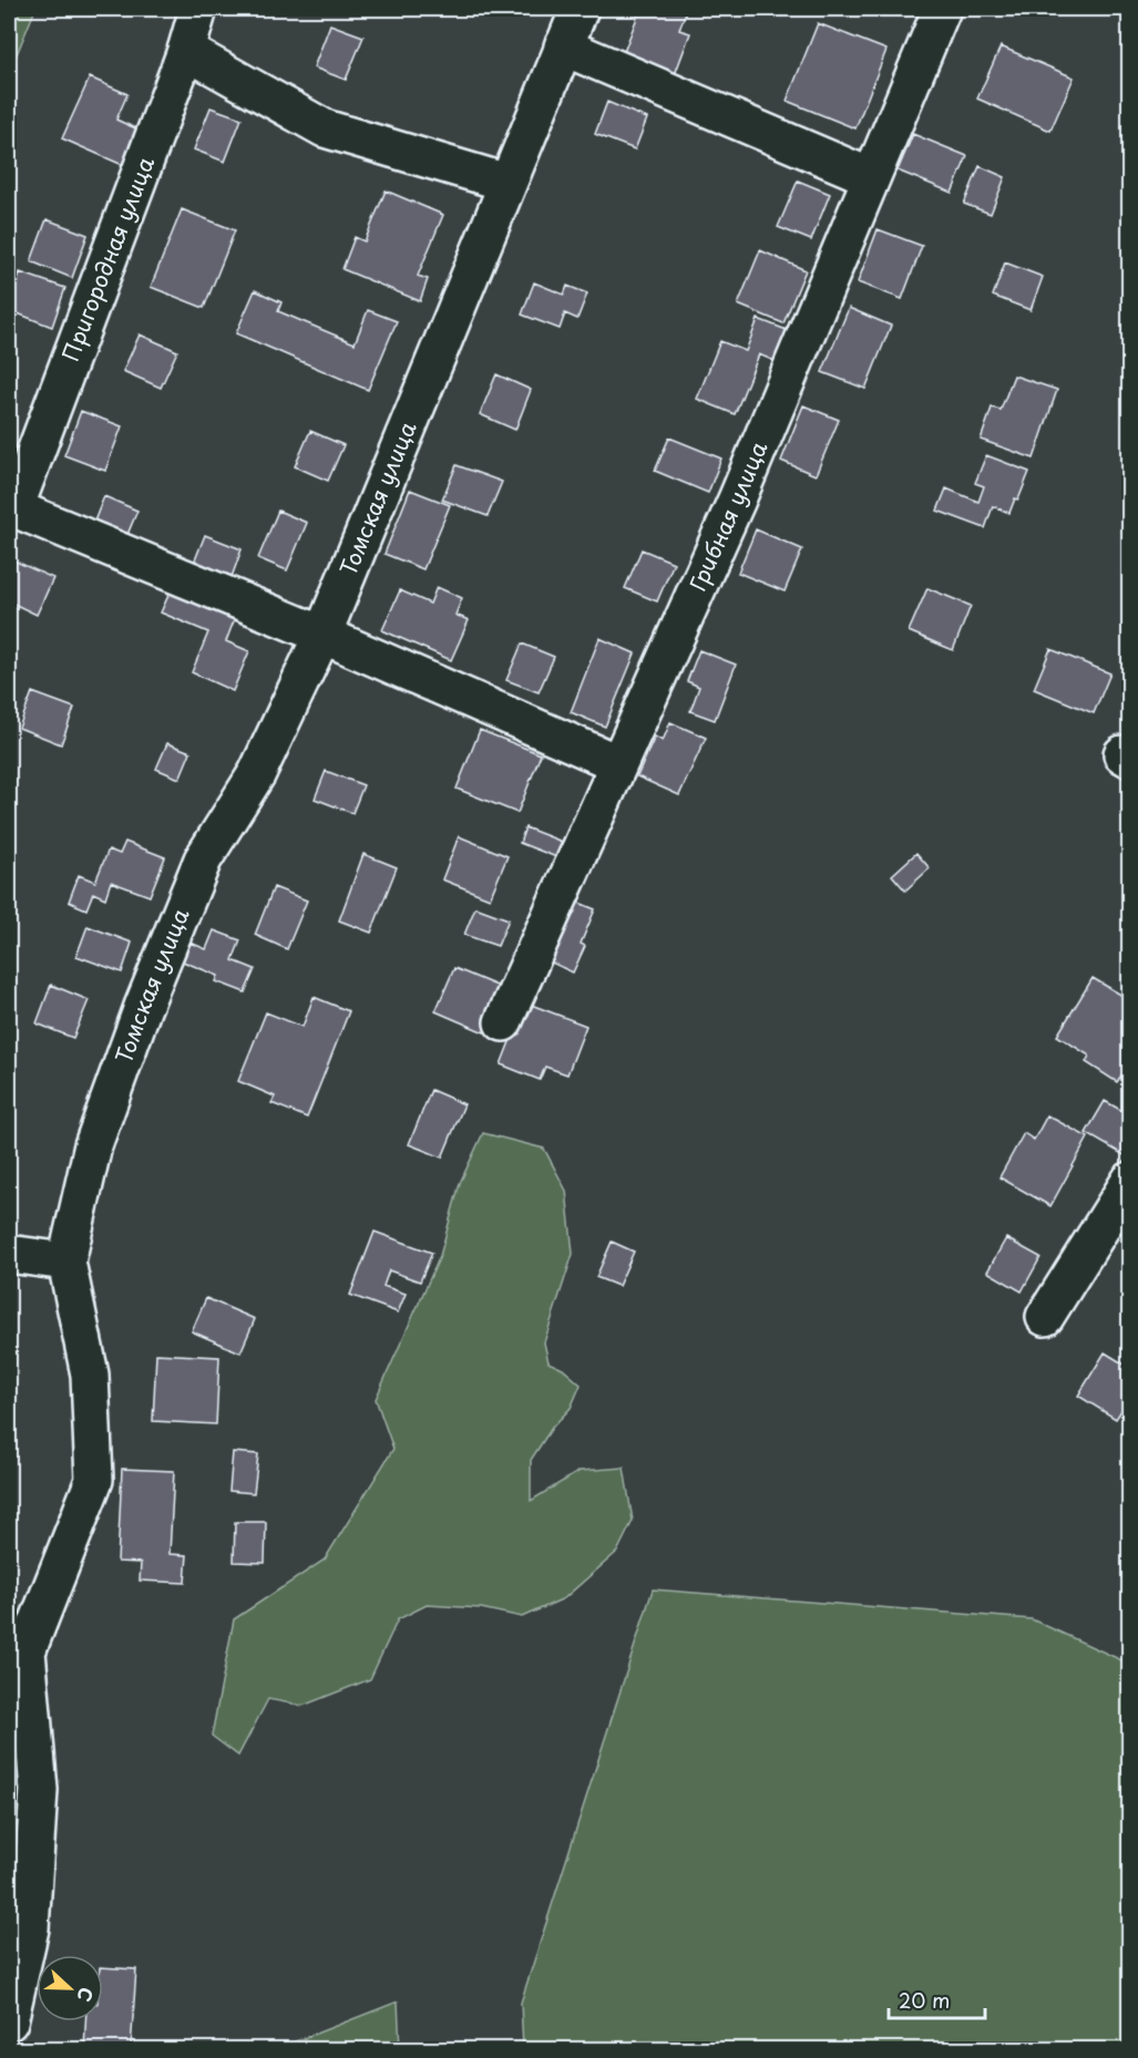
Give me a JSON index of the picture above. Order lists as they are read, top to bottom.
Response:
{
  "streets": {
    "street": ["Пригородная улица", "Томская улица", "Грибная улица"]
  },
  "crossings": [
    ["Пригородная улица", "Томская улица"]
  ],
  "scale_bar": "20 m",
  "north": "right"
}
